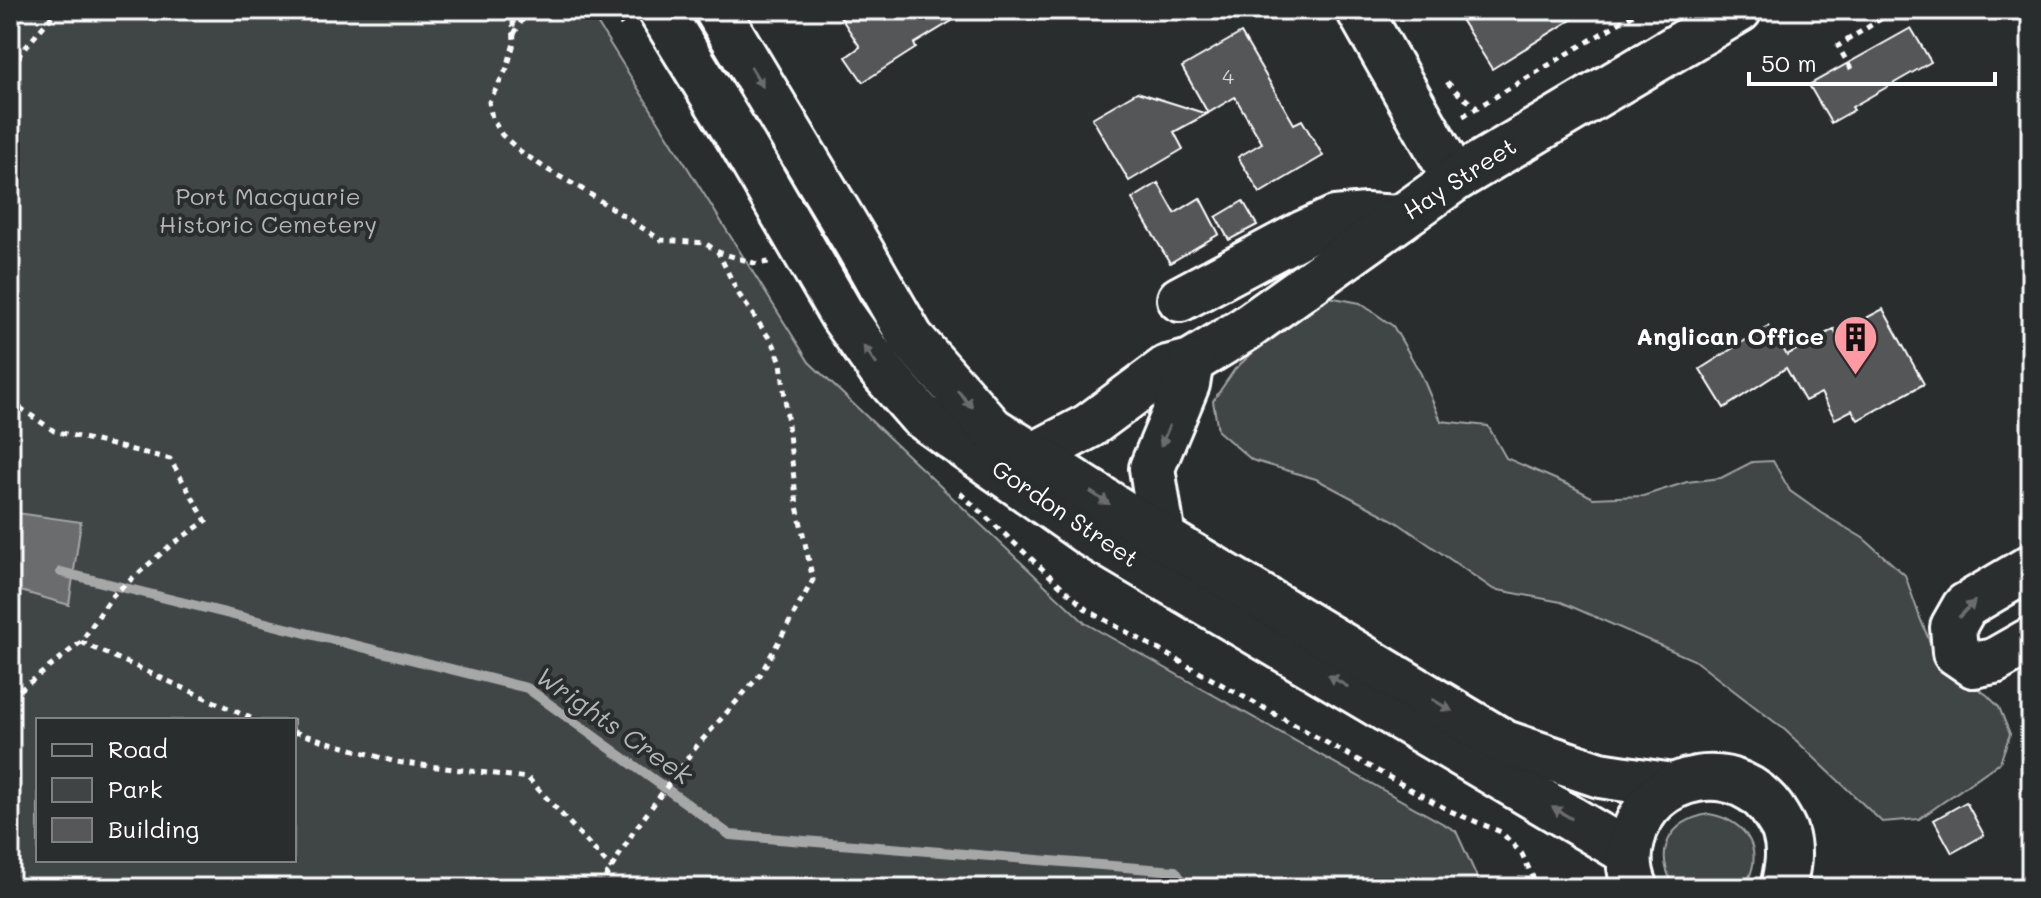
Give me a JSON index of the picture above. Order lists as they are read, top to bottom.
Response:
{
  "streets": {
    "main road": ["Hay Street", "Gordon Street"]
  },
  "crossings": [
    ["Hay Street", "Gordon Street"]
  ],
  "water": ["Wrights Creek"],
  "parks": ["Port Macquarie Historic Cemetery"],
  "places": {
    "building": ["Anglican Office"]
  },
  "house_numbers": ["4"],
  "legend": ["Road", "Park", "Building"],
  "scale_bar": "50 m"
}
